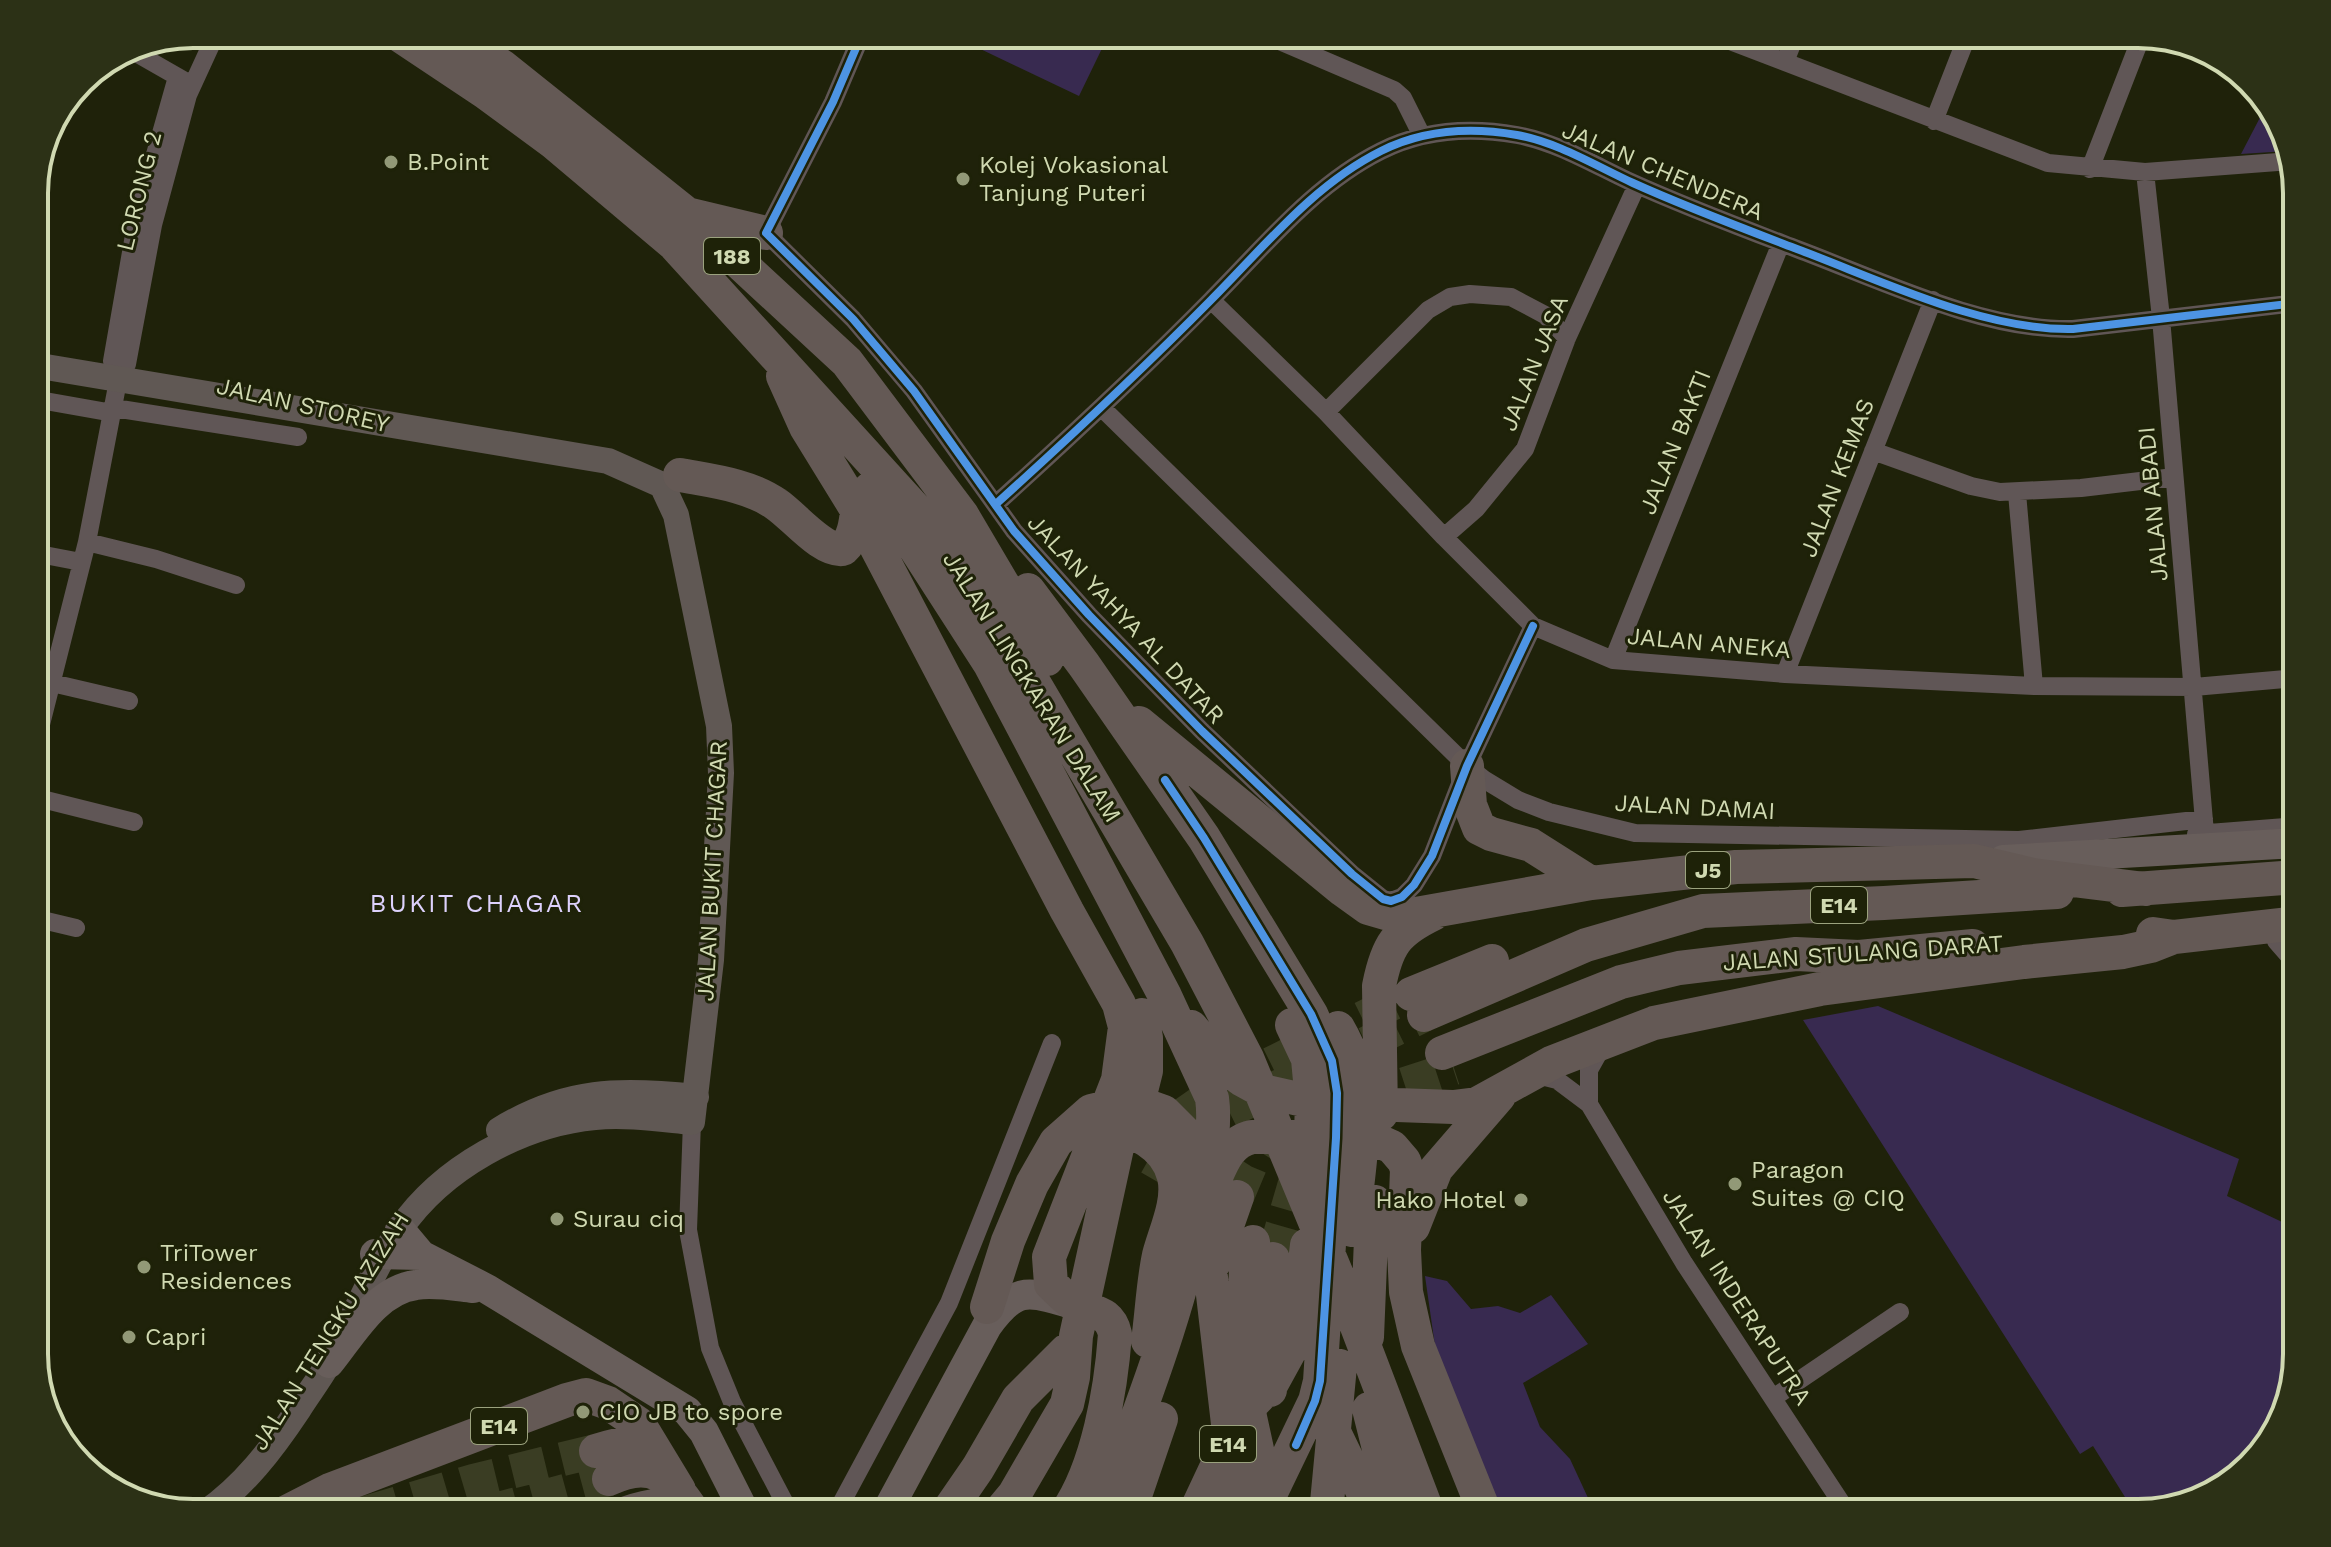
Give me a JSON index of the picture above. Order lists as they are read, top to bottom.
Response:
{
  "streets": {
    "highway": [
      "188",
      "JALAN LINGKARAN DALAM",
      "J5",
      "E14",
      "JALAN STULANG DARAT"
    ],
    "main road": ["JALAN STOREY", "JALAN BUKIT CHAGAR", "JALAN TENGKU AZIZAH"],
    "street": [
      "JALAN CHENDERA",
      "JALAN JASA",
      "JALAN BAKTI",
      "JALAN KEMAS",
      "JALAN ABADI",
      "JALAN YAHYA AL DATAR",
      "JALAN ANEKA",
      "JALAN DAMAI",
      "JALAN INDERAPUTRA"
    ]
  },
  "crossings": [
    ["JALAN CHENDERA", "JALAN JASA"],
    ["JALAN CHENDERA", "JALAN BAKTI"],
    ["JALAN CHENDERA", "JALAN KEMAS"],
    ["JALAN CHENDERA", "JALAN ABADI"],
    ["JALAN CHENDERA", "JALAN YAHYA AL DATAR"],
    ["JALAN CHENDERA", "JALAN ANEKA"],
    ["JALAN CHENDERA", "JALAN DAMAI"],
    ["JALAN JASA", "JALAN ANEKA"],
    ["JALAN STOREY", "JALAN BUKIT CHAGAR"],
    ["JALAN BAKTI", "JALAN ANEKA"],
    ["JALAN KEMAS", "JALAN ANEKA"],
    ["JALAN ABADI", "JALAN ANEKA"],
    ["JALAN ABADI", "JALAN DAMAI"],
    ["JALAN YAHYA AL DATAR", "JALAN ANEKA"],
    ["JALAN YAHYA AL DATAR", "JALAN DAMAI"],
    ["JALAN DAMAI", "J5"],
    ["JALAN BUKIT CHAGAR", "JALAN TENGKU AZIZAH"]
  ],
  "districts": ["BUKIT CHAGAR"],
  "places": [
    "B.Point",
    "Kolej Vokasional Tanjung Puteri",
    "Paragon Suites @ CIQ",
    "Hako Hotel",
    "Surau ciq",
    "TriTower Residences",
    "Capri",
    "CIO JB to spore"
  ]
}
